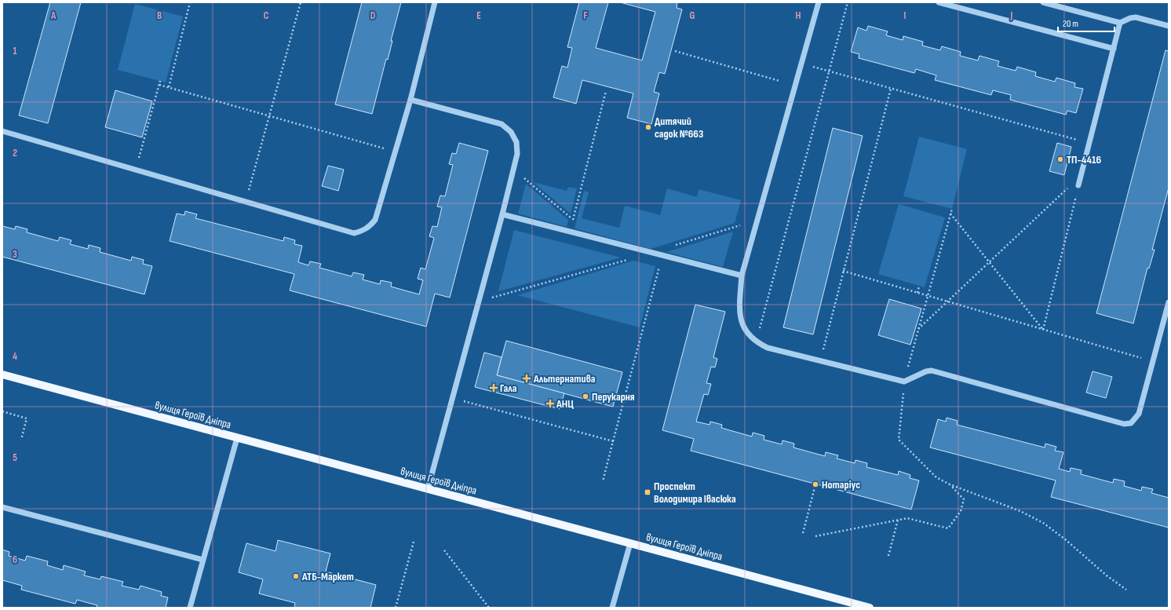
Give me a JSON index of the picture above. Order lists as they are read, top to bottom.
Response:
{
  "streets": {
    "main road": ["вулиця Героїв Дніпра"]
  },
  "places": {
    "other": [
      "Дитячий садок №663",
      "ТП-4416",
      "Перукарня",
      "Нотаріус",
      "АТБ-Маркет"
    ],
    "health": ["Альтернатива", "Гала", "АНЦ"],
    "transit": ["Проспект Володимира Івасюка"]
  },
  "scale_bar": "20 m",
  "grid": {
    "columns": [
      "A",
      "B",
      "C",
      "D",
      "E",
      "F",
      "G",
      "H",
      "I",
      "J"
    ],
    "rows": [
      "1",
      "2",
      "3",
      "4",
      "5",
      "6"
    ]
  }
}
